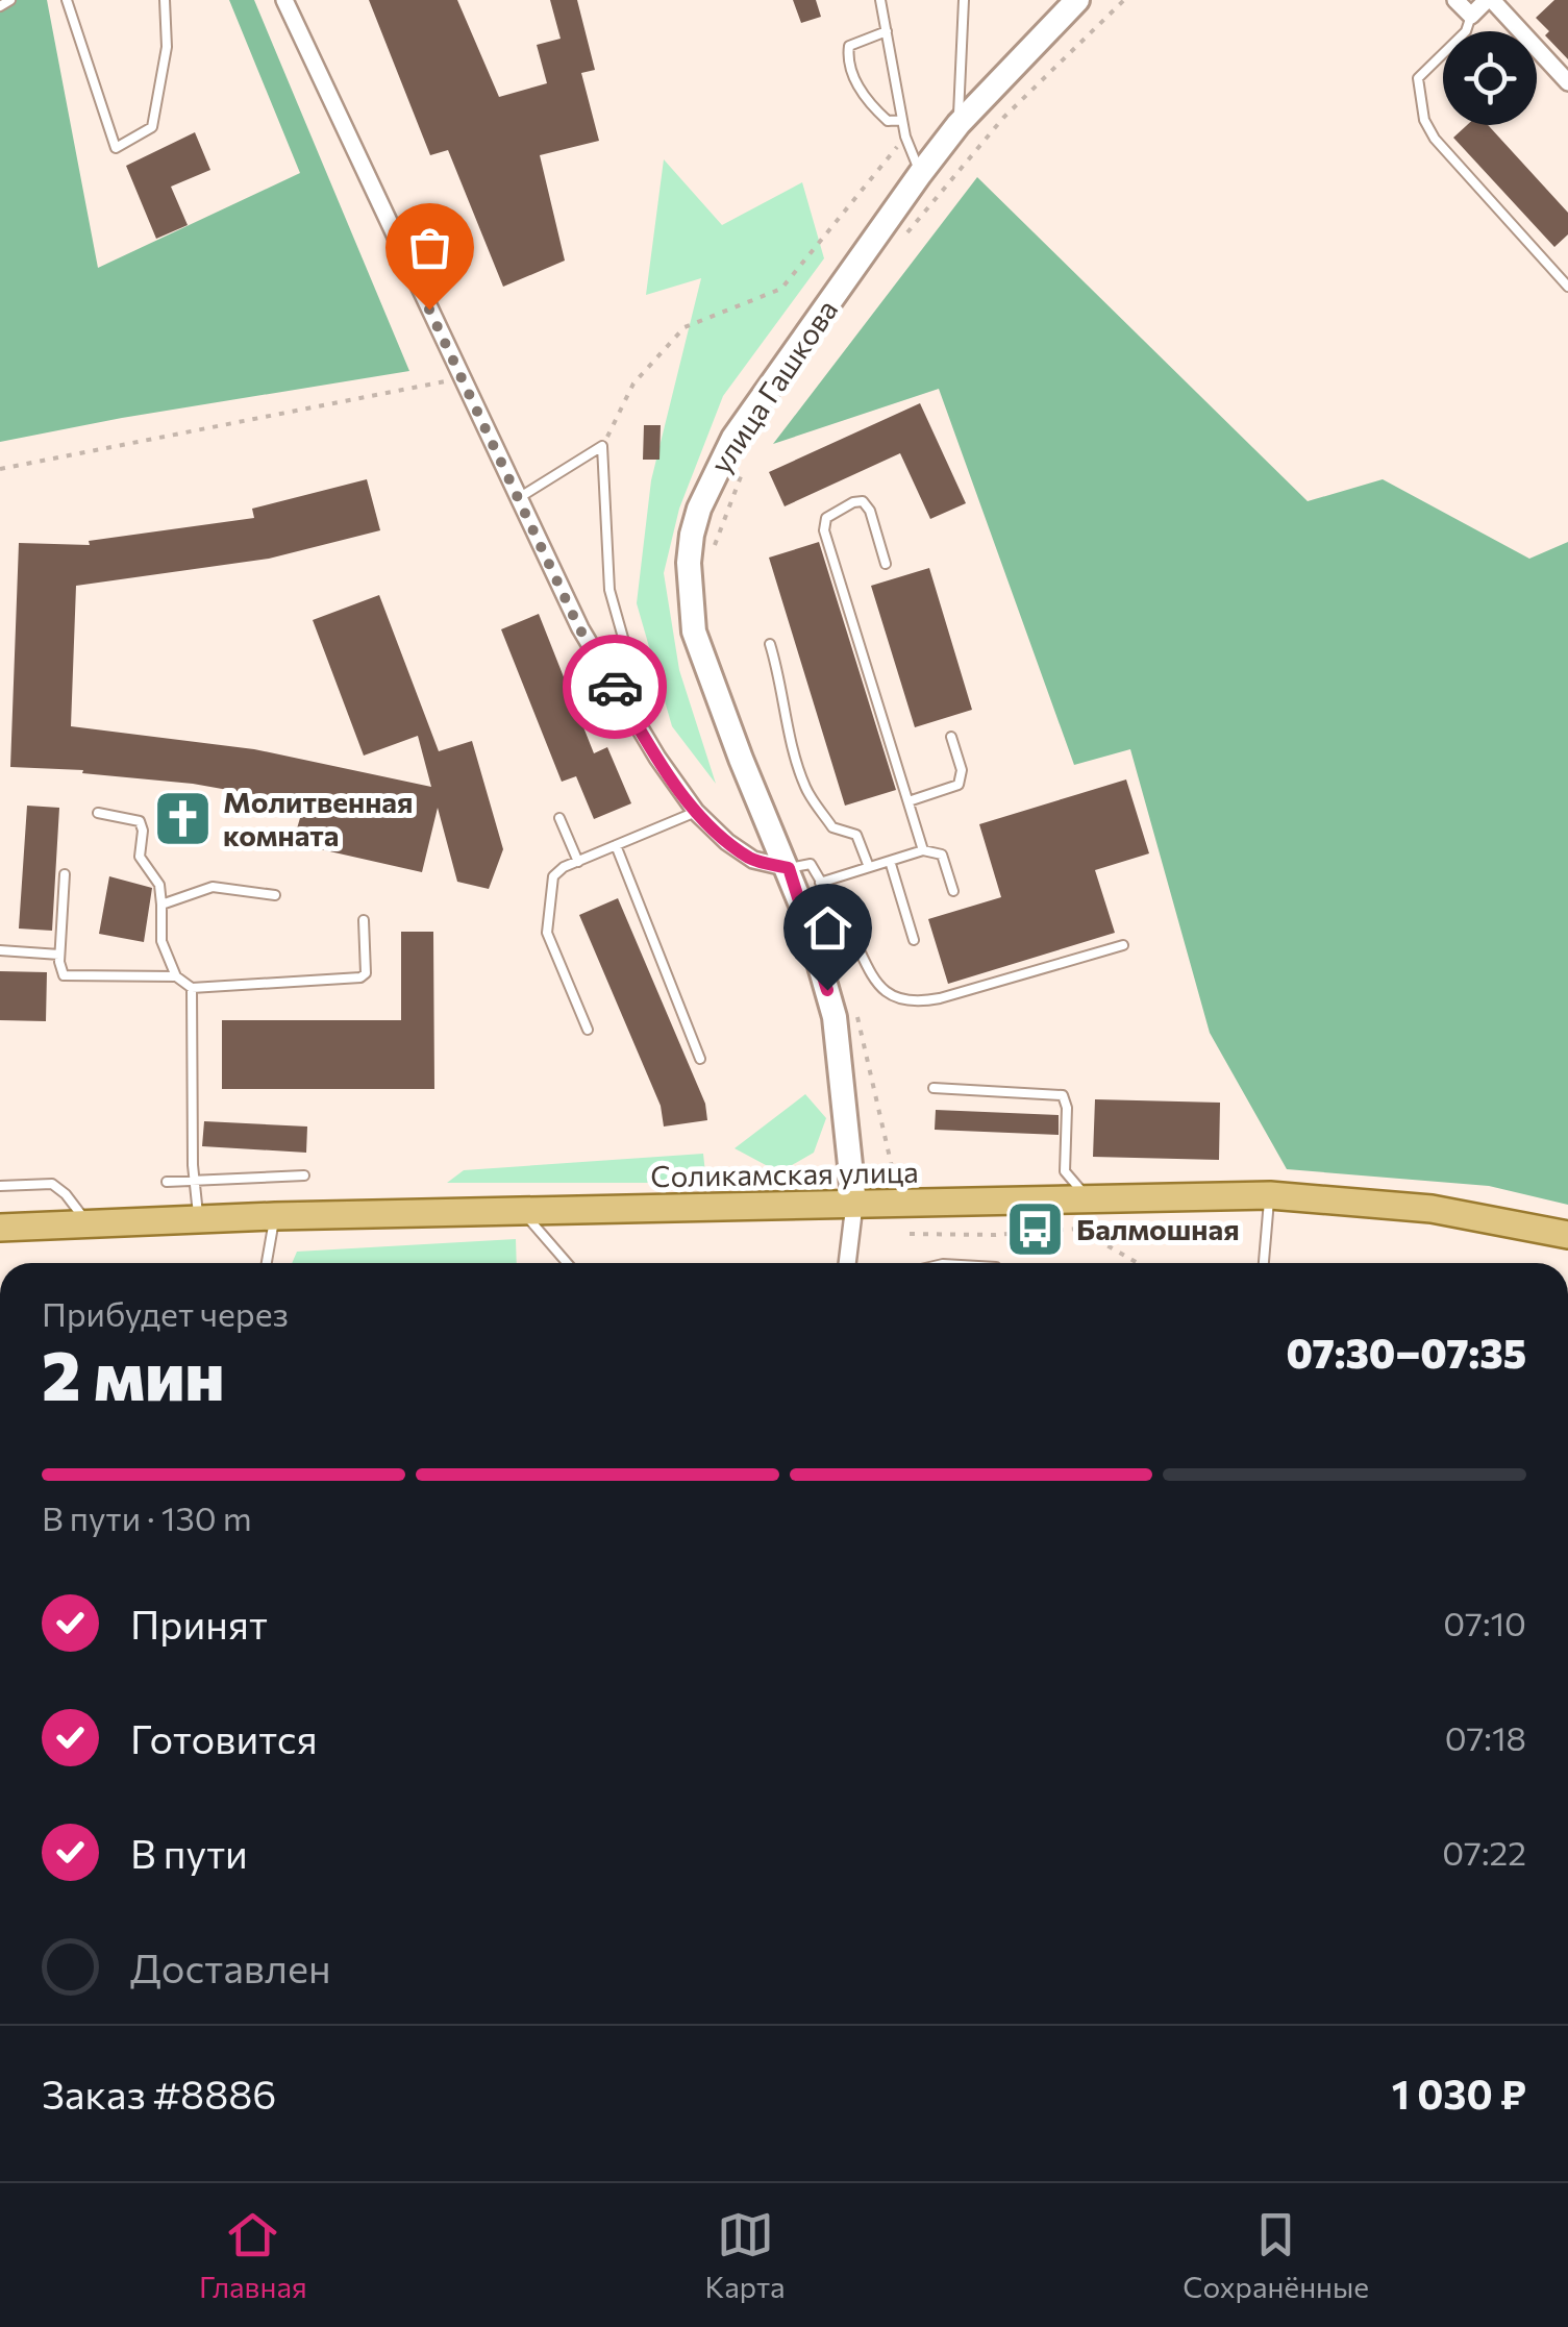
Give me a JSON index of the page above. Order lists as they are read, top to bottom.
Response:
{
  "streets": {
    "main road": ["Соликамская улица"],
    "street": ["улица Гашкова"]
  },
  "crossings": [
    ["улица Гашкова", "Соликамская улица"]
  ],
  "places": {
    "church": ["Молитвенная комната"],
    "bus stop": ["Балмошная"]
  },
  "page": {
    "heading": ["2 мин", "Прибудет через", "07:30–07:35"],
    "panel": ["Заказ #8886", "1 030 ₽"],
    "bar": "В пути · 130 m",
    "list": [
      ["Принят", "07:10"],
      ["Готовится", "07:18"],
      ["В пути", "07:22"],
      "Доставлен"
    ],
    "tabs": ["Главная", "Карта", "Сохранённые"]
  }
}
